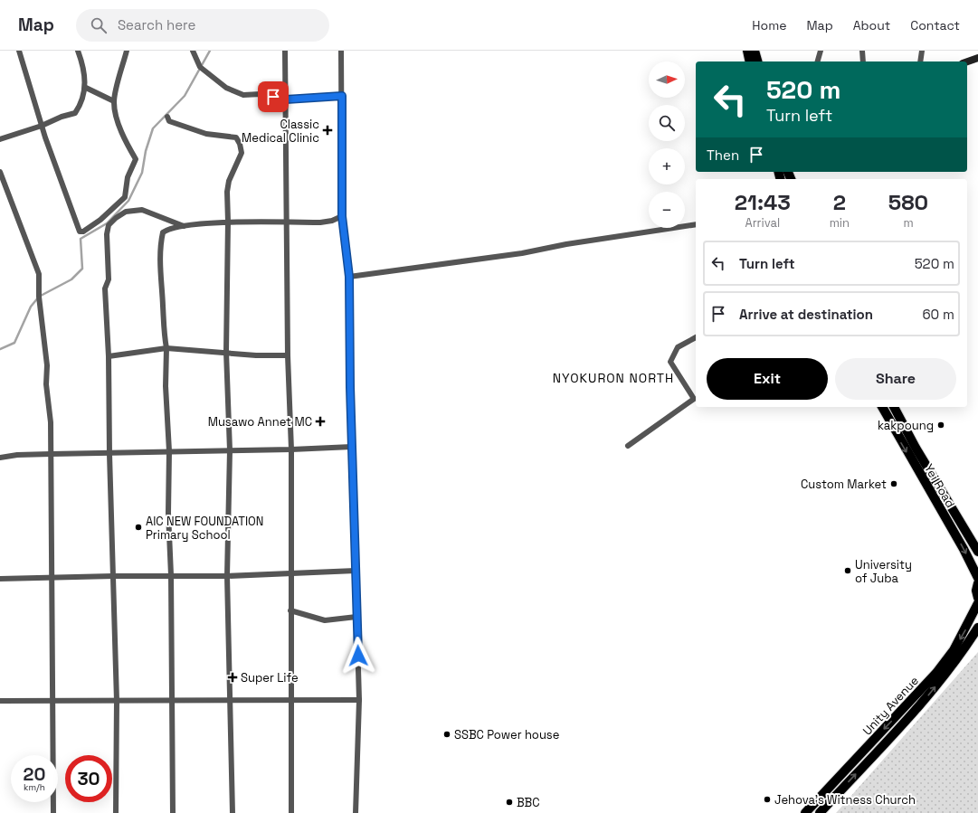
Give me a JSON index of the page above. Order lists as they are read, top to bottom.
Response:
{
  "streets": {
    "main road": ["Yei Road", "Unity Avenue"]
  },
  "districts": ["NYOKURON NORTH"],
  "places": {
    "health": ["Classic Medical Clinic", "Musawo Annet MC", "Super Life"],
    "other": [
      "kakpoung",
      "Custom Market",
      "AIC NEW FOUNDATION Primary School",
      "University of Juba",
      "SSBC Power house",
      "Jehova's Witness Church",
      "BBC"
    ]
  },
  "north": "right",
  "page": {
    "header": "Map",
    "search": "Search here",
    "nav": [
      "Home",
      "Map",
      "About",
      "Contact"
    ],
    "map_buttons": ["+", "−"],
    "turn": ["520 m", "Turn left"],
    "then": "Then",
    "eta": [
      "21:43",
      "Arrival",
      "2",
      "min",
      "580",
      "m"
    ],
    "list": [
      {
        "name": "Turn left",
        "value": "520 m"
      },
      {
        "name": "Arrive at destination",
        "value": "60 m"
      }
    ],
    "buttons": ["Exit", "Share"],
    "speed": "20 km/h",
    "limit": "30"
  }
}
